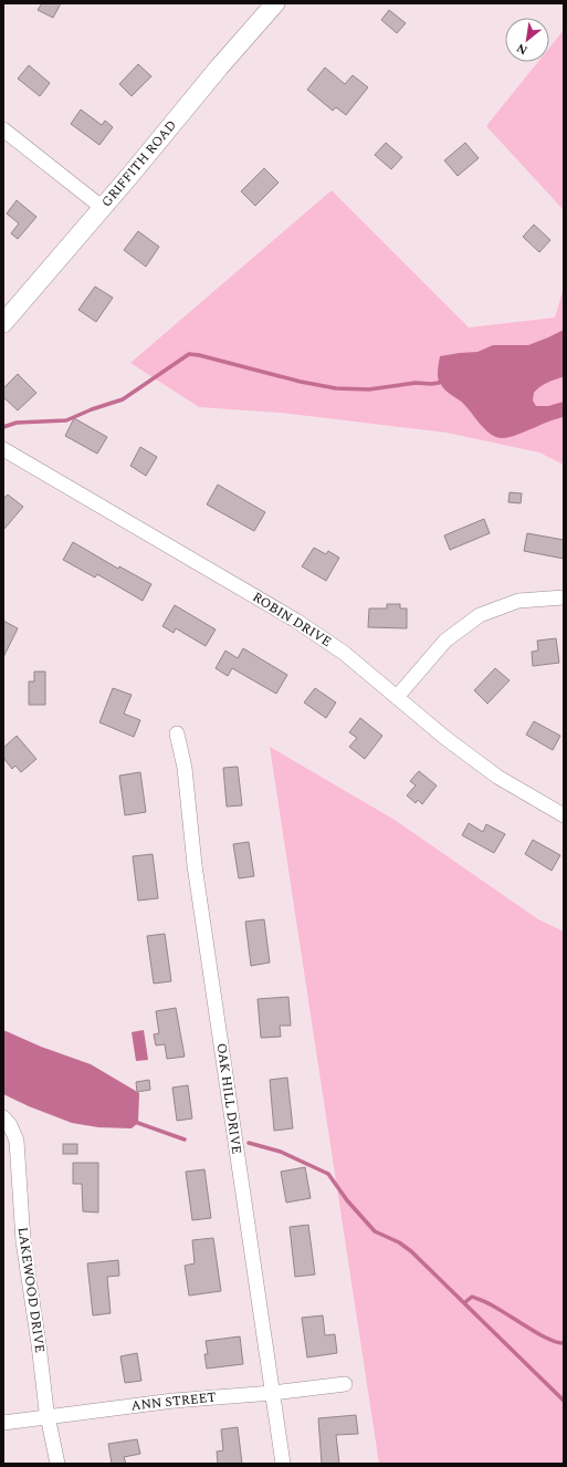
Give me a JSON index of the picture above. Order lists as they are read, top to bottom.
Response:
{
  "streets": {
    "street": [
      "GRIFFITH ROAD",
      "ROBIN DRIVE",
      "OAK HILL DRIVE",
      "LAKEWOOD DRIVE",
      "ANN STREET"
    ]
  },
  "crossings": [
    ["OAK HILL DRIVE", "ANN STREET"],
    ["LAKEWOOD DRIVE", "ANN STREET"]
  ],
  "north": "bottom left"
}
